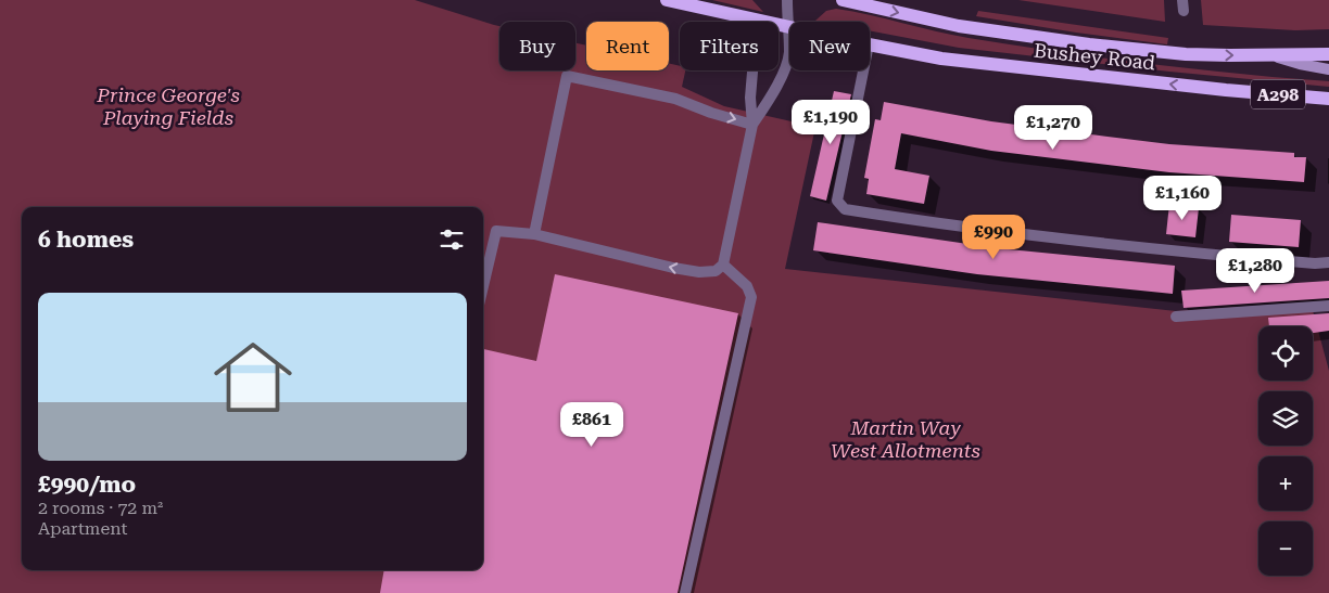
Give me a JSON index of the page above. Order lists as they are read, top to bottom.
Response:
{
  "streets": {
    "main road": ["Bushey Road", "A298"]
  },
  "parks": ["Prince George's Playing Fields", "Martin Way West Allotments"],
  "page": {
    "chip": [
      "Buy",
      "Rent",
      "Filters",
      "New"
    ],
    "price": [
      "£1,190",
      "£1,270",
      "£1,160",
      "£990",
      "£1,280",
      "£861"
    ],
    "heading": "6 homes",
    "list": [
      {
        "name": "£990/mo",
        "note": "2 rooms · 72 m² · Apartment"
      }
    ],
    "map_buttons": ["+", "−"]
  }
}
